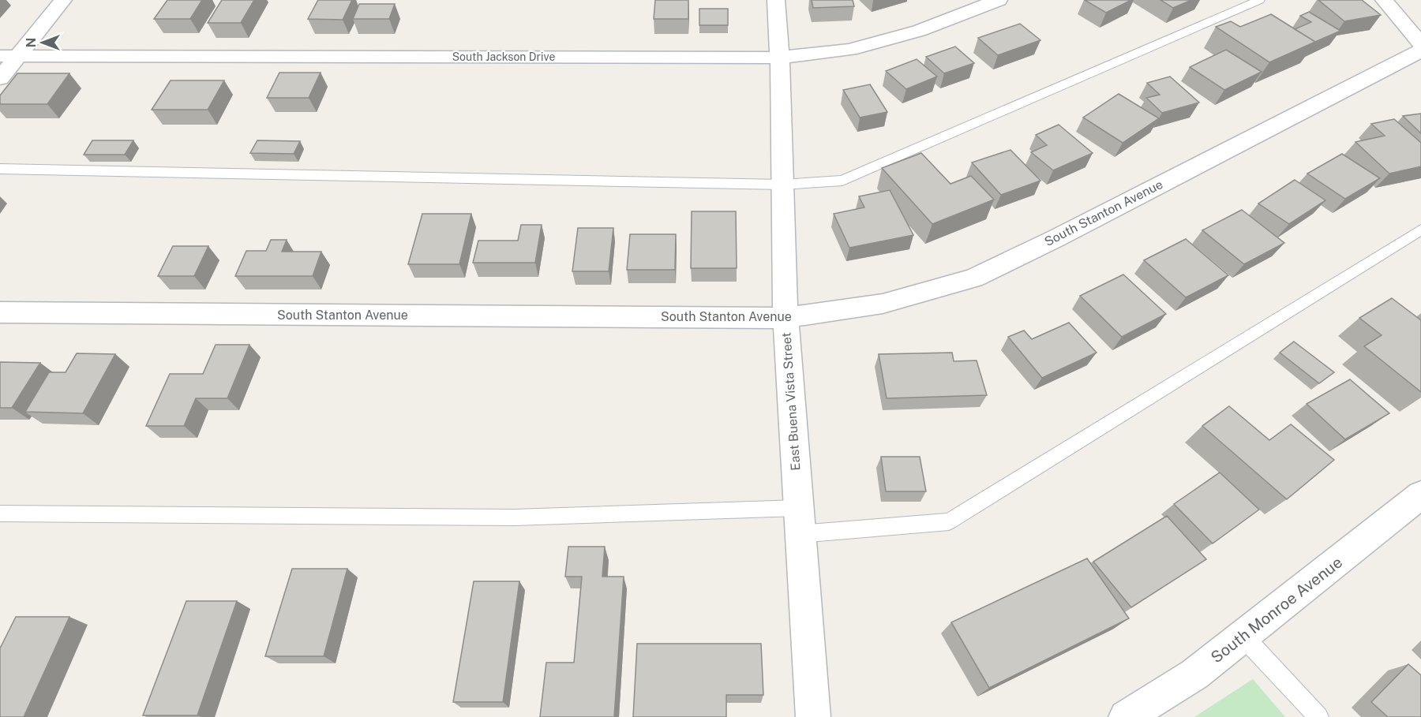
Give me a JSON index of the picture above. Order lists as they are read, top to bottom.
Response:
{
  "streets": {
    "street": [
      "South Jackson Drive",
      "South Stanton Avenue",
      "East Buena Vista Street",
      "South Monroe Avenue"
    ]
  },
  "crossings": [
    ["South Jackson Drive", "East Buena Vista Street"],
    ["South Stanton Avenue", "East Buena Vista Street"]
  ],
  "north": "left"
}
